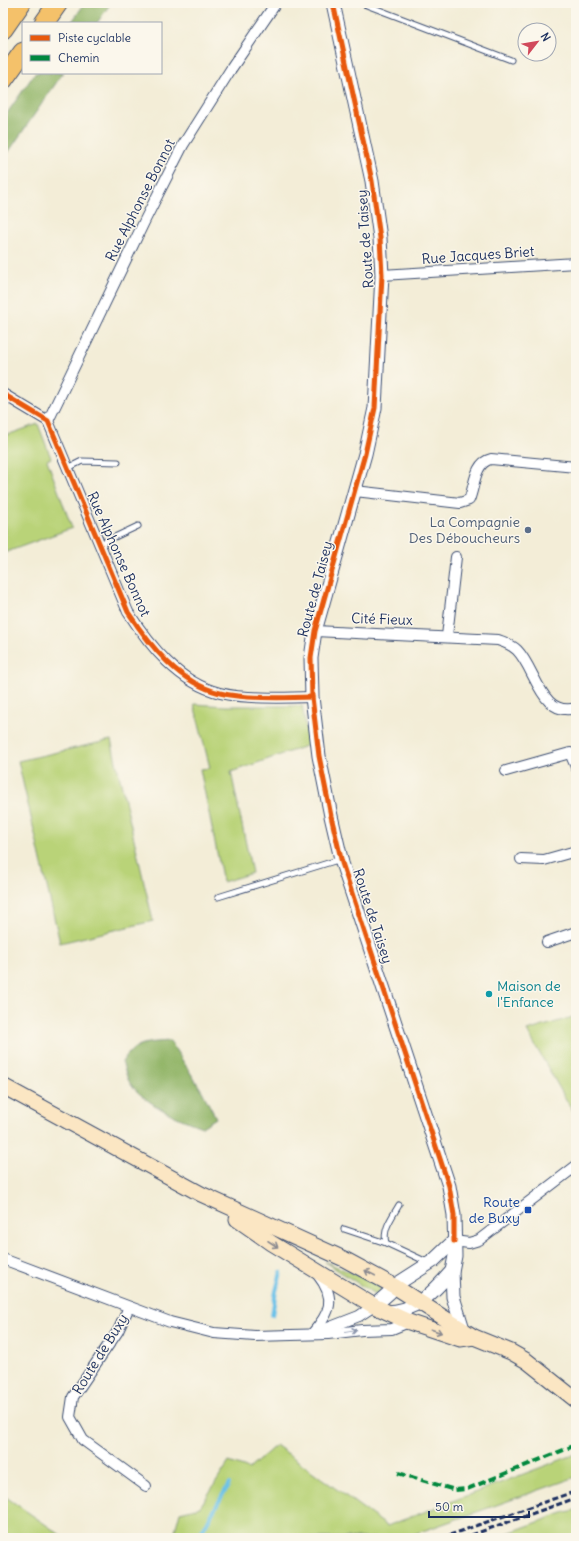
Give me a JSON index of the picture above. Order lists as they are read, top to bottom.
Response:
{
  "streets": {
    "street": [
      "Rue Alphonse Bonnot",
      "Route de Taisey",
      "Rue Jacques Briet",
      "Cité Fieux",
      "Route de Buxy"
    ]
  },
  "crossings": [
    ["Rue Alphonse Bonnot", "Route de Taisey"],
    ["Route de Taisey", "Rue Jacques Briet"],
    ["Route de Taisey", "Cité Fieux"]
  ],
  "places": {
    "other": ["La Compagnie Des Déboucheurs", "Maison de l'Enfance"],
    "transit": ["Route de Buxy"]
  },
  "legend": ["Piste cyclable", "Chemin"],
  "scale_bar": "50 m",
  "north": "top right"
}
